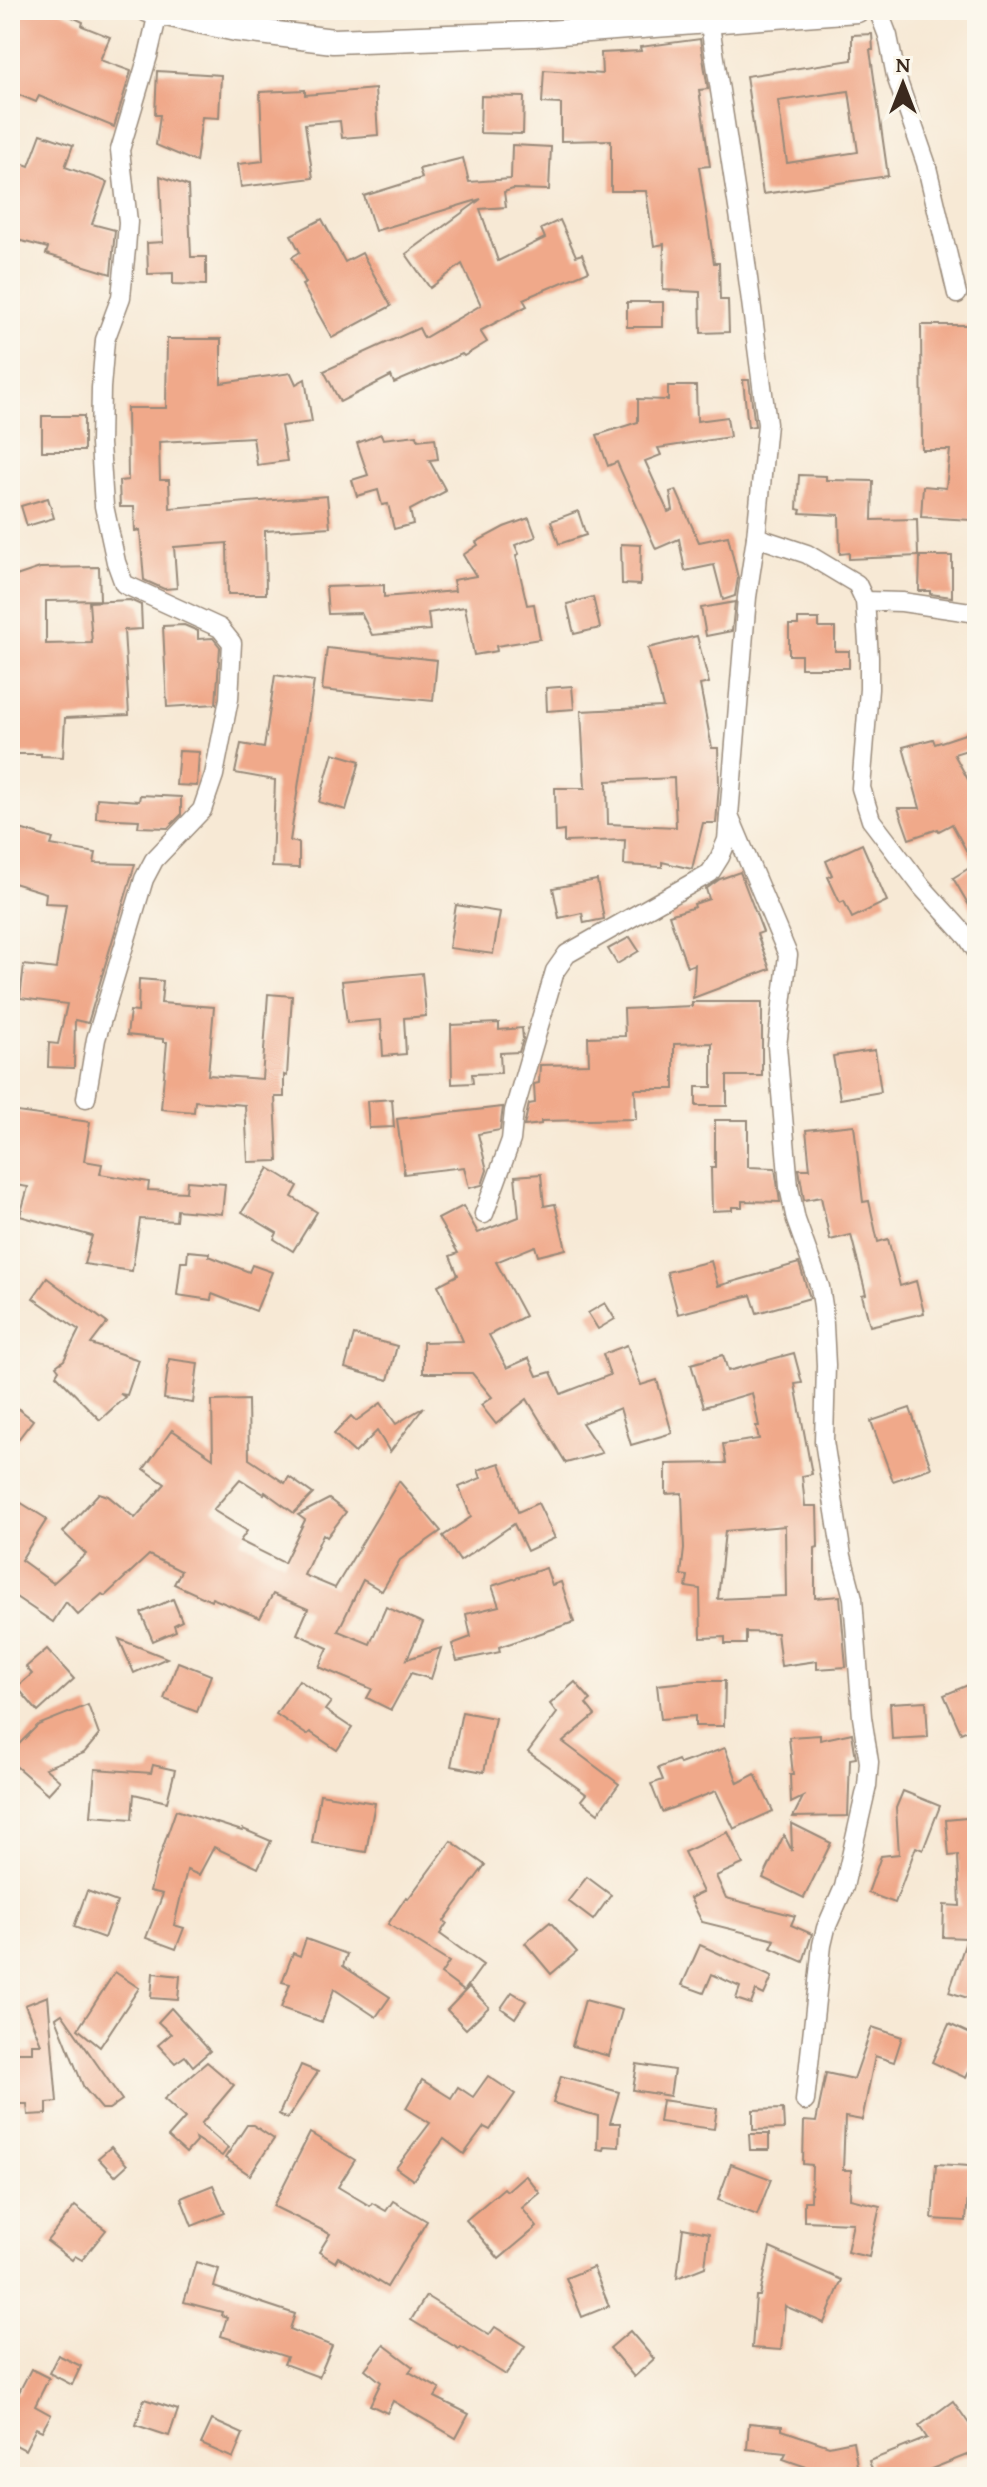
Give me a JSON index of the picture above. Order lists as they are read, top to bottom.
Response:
{
  "north": "top"
}
